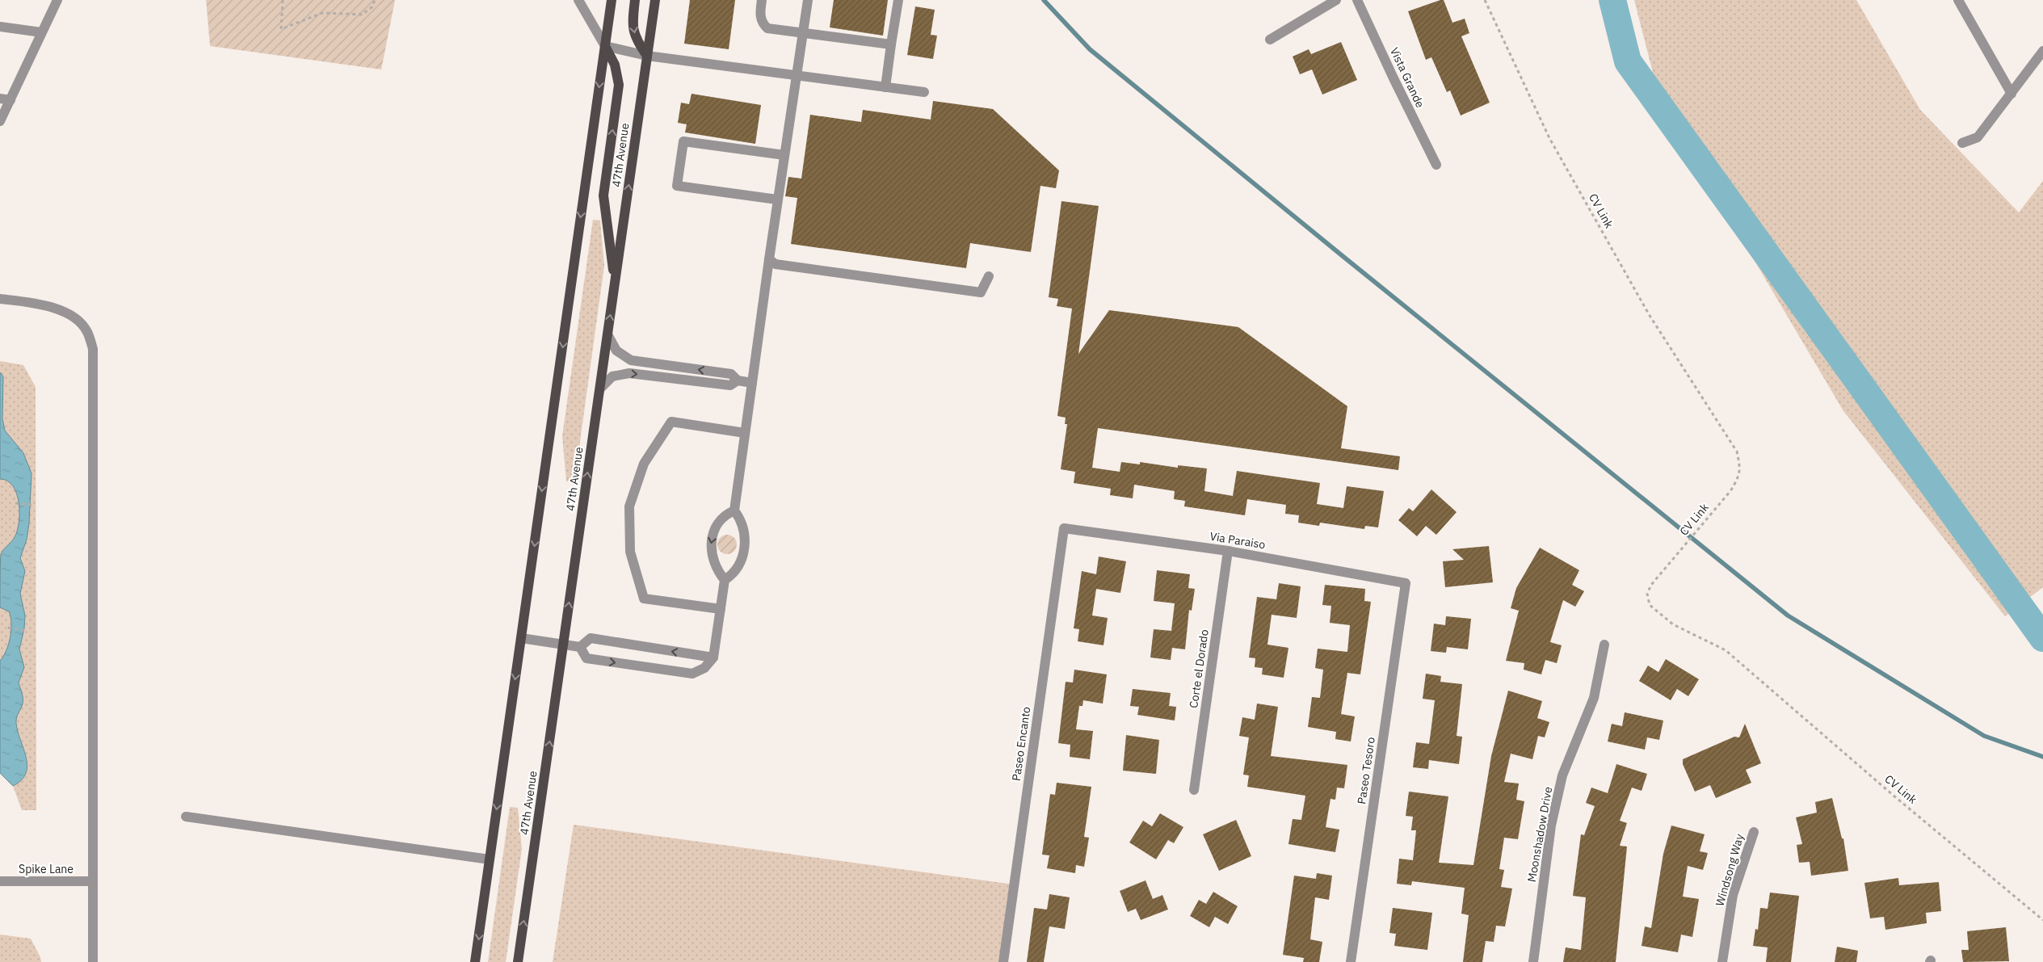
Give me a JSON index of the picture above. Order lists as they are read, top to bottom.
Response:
{
  "streets": {
    "main road": ["47th Avenue"],
    "street": [
      "Vista Grande",
      "Via Paraiso",
      "Corte el Dorado",
      "Paseo Encanto",
      "Paseo Tesoro",
      "Moonshadow Drive",
      "Spike Lane",
      "Windsong Way"
    ],
    "path": ["CV Link"]
  },
  "crossings": [
    ["Via Paraiso", "Corte el Dorado"],
    ["Via Paraiso", "Paseo Encanto"],
    ["Via Paraiso", "Paseo Tesoro"]
  ]
}
